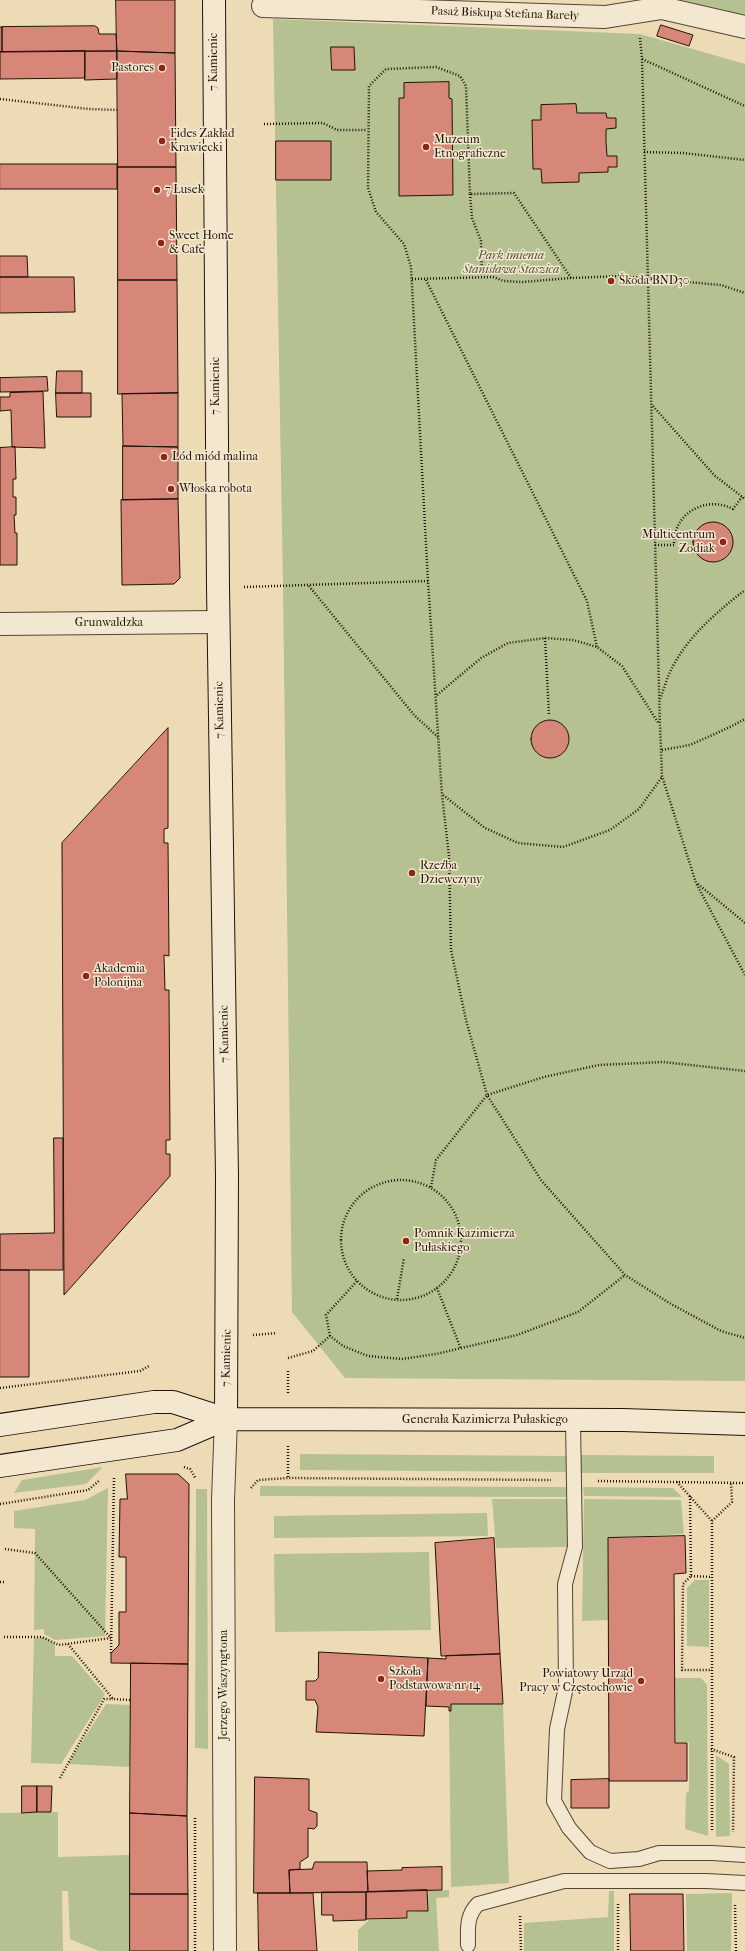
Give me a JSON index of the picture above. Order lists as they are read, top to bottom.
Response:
{
  "streets": {
    "street": [
      "Pasaż Biskupa Stefana Bareły",
      "7 Kamienic",
      "Grunwaldzka",
      "Generała Kazimierza Pułaskiego",
      "Jerzego Waszyngtona"
    ]
  },
  "crossings": [
    ["7 Kamienic", "Grunwaldzka"],
    ["7 Kamienic", "Generała Kazimierza Pułaskiego"],
    ["7 Kamienic", "Jerzego Waszyngtona"],
    ["Generała Kazimierza Pułaskiego", "Jerzego Waszyngtona"]
  ],
  "parks": ["Park imienia Stanisława Staszica"],
  "places": [
    "Pastores",
    "Fides Zakład Krawiecki",
    "Muzeum Etnograficzne",
    "7 Łusek",
    "Sweet Home & Cafe",
    "Škoda BND30",
    "Lód miód malina",
    "Włoska robota",
    "Multicentrum Zodiak",
    "Rzeźba Dziewczyny",
    "Akademia Polonijna",
    "Pomnik Kazimierza Pułaskiego",
    "Szkoła Podstawowa nr 14",
    "Powiatowy Urząd Pracy w Częstochowie"
  ]
}
